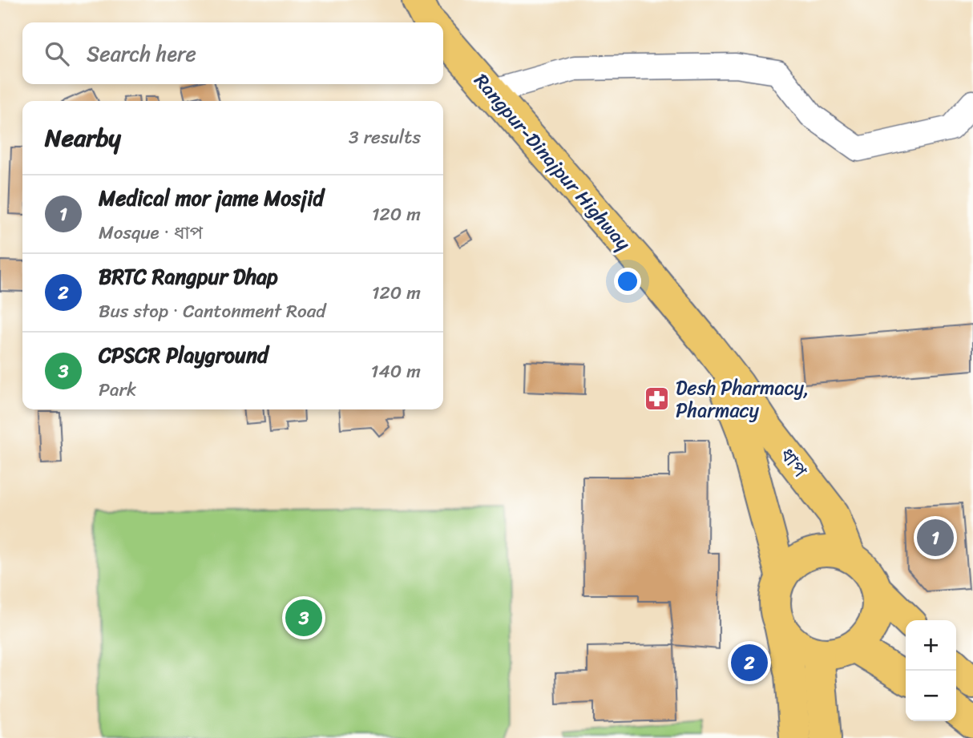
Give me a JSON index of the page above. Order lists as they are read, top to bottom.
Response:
{
  "streets": {
    "highway": ["Rangpur-Dinajpur Highway", "ধাপ"]
  },
  "crossings": [
    ["Rangpur-Dinajpur Highway", "ধাপ"]
  ],
  "places": {
    "pharmacy": ["Desh Pharmacy, Pharmacy"]
  },
  "page": {
    "search": "Search here",
    "heading": ["Nearby", "3 results"],
    "list": [
      {
        "mark": "1",
        "name": "Medical mor jame Mosjid",
        "note": "Mosque · ধাপ",
        "value": "120 m"
      },
      {
        "mark": "2",
        "name": "BRTC Rangpur Dhap",
        "note": "Bus stop · Cantonment Road",
        "value": "120 m"
      },
      {
        "mark": "3",
        "name": "CPSCR Playground",
        "note": "Park",
        "value": "140 m"
      }
    ],
    "pins": ["1", "3", "2"],
    "map_buttons": ["+", "−"]
  }
}
